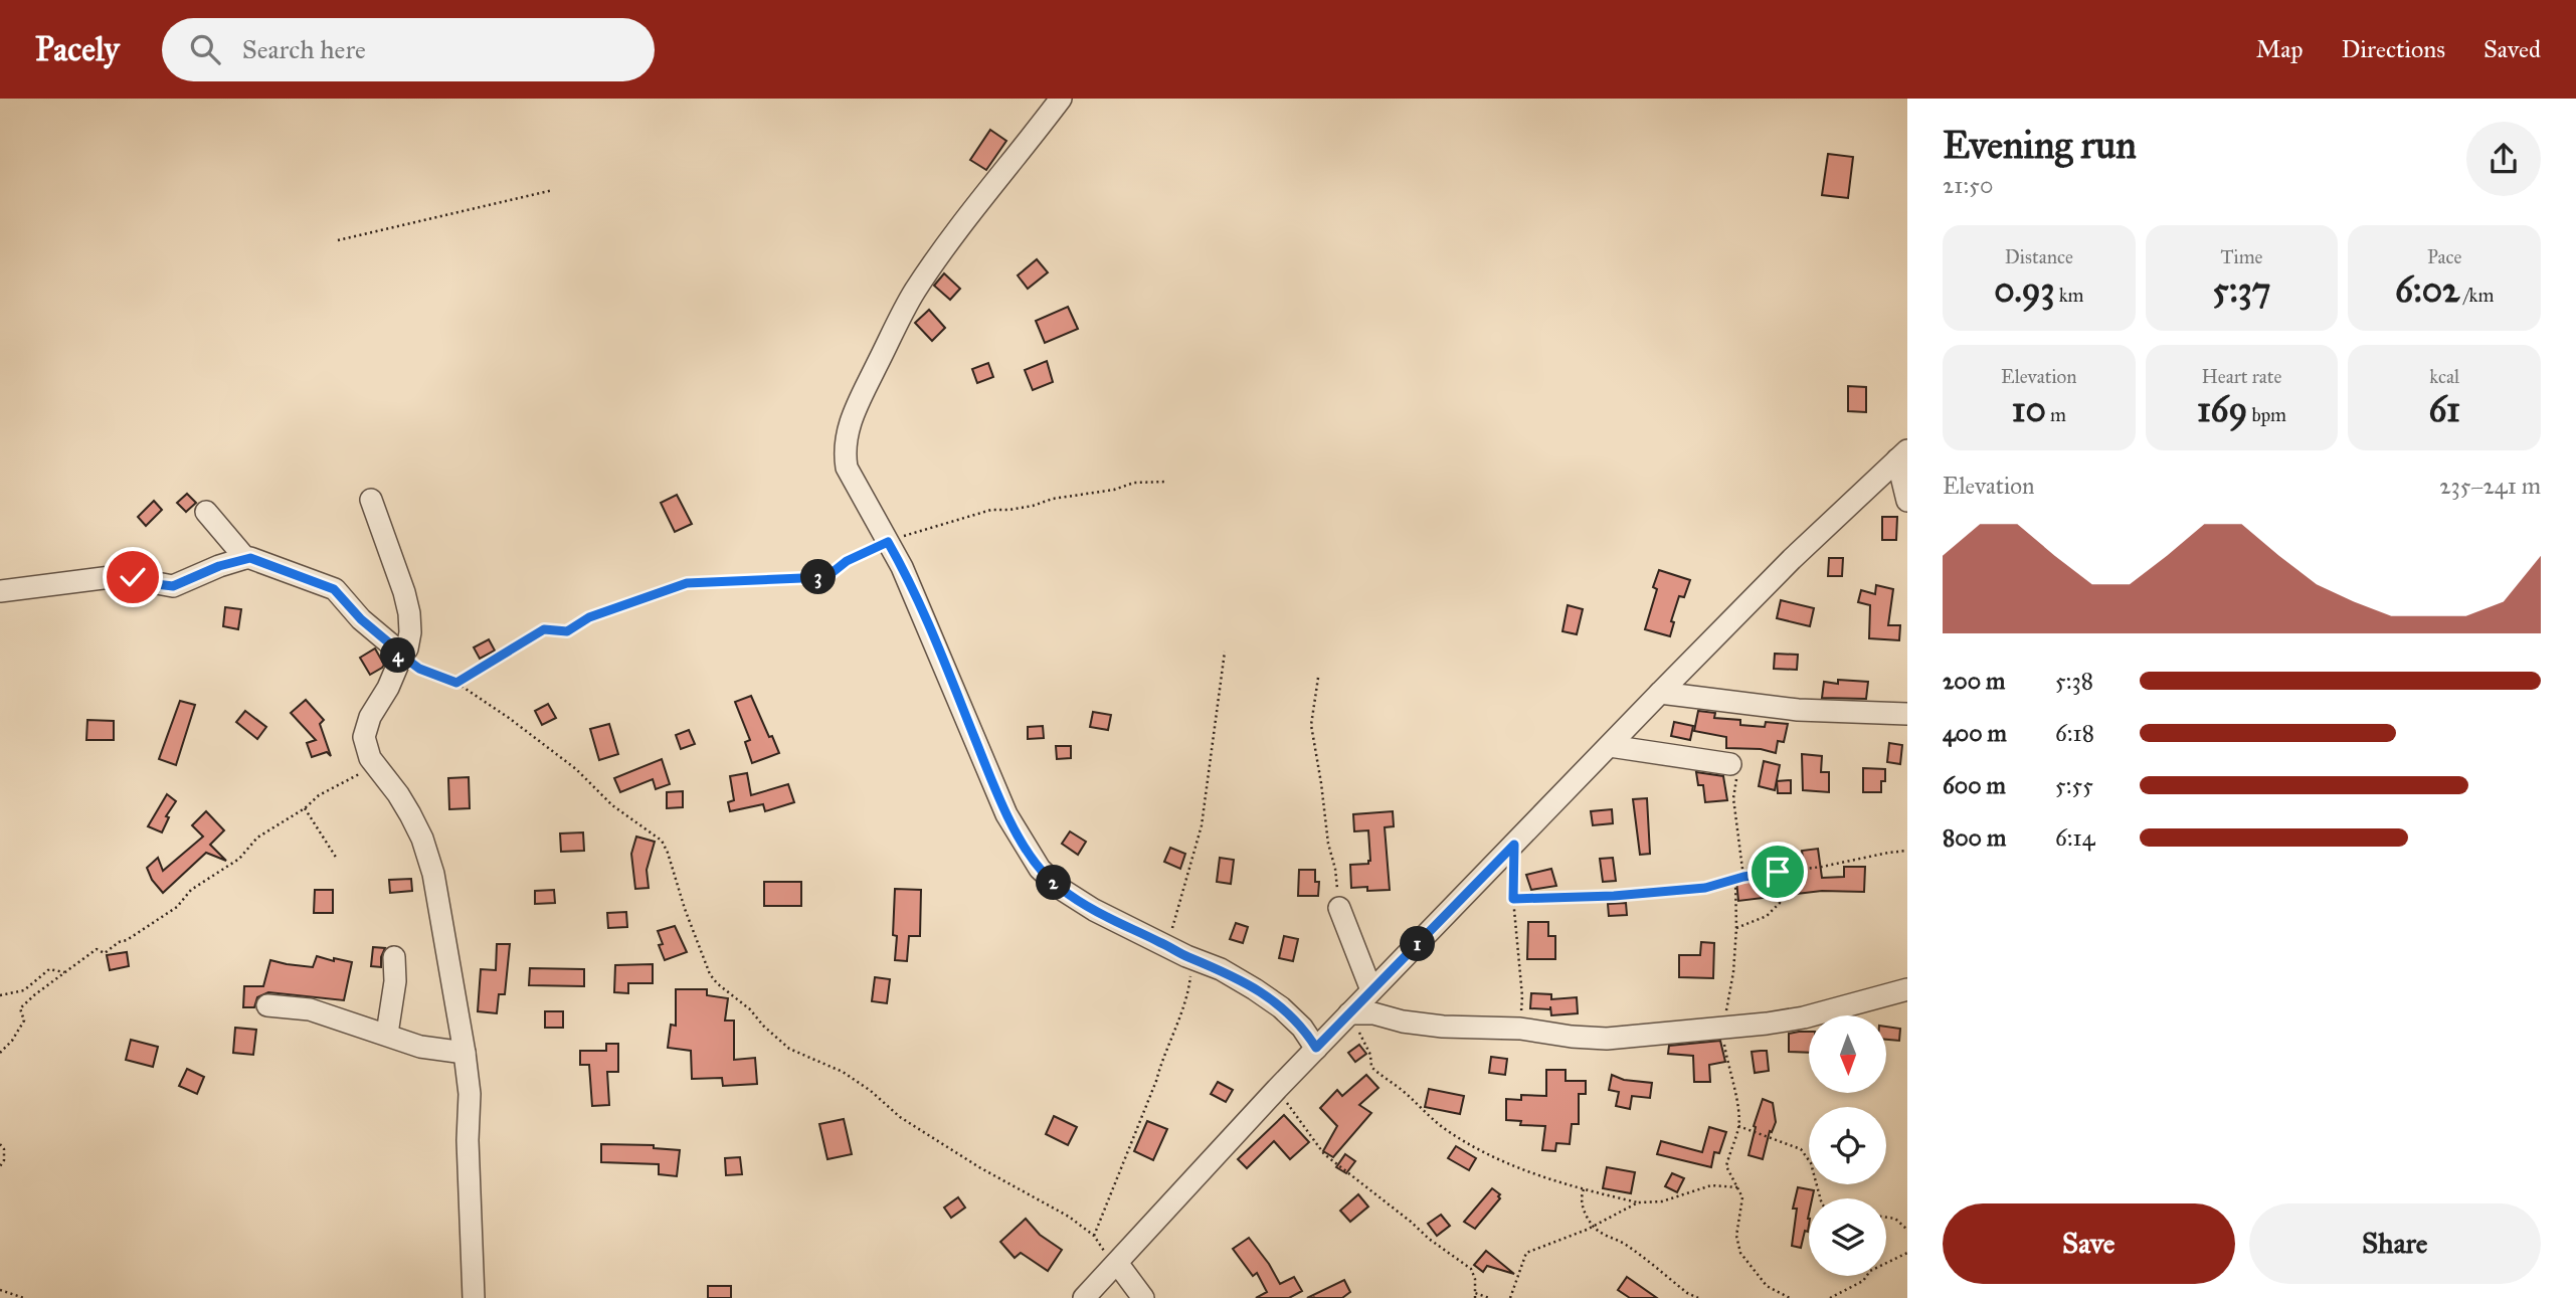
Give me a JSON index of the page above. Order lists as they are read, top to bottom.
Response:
{
  "north": "bottom",
  "page": {
    "header": "Pacely",
    "search": "Search here",
    "nav": ["Map", "Directions", "Saved"],
    "heading": ["Evening run", "21:50"],
    "stats": [
      ["Distance", "0.93 km"],
      ["Time", "5:37"],
      ["Pace", "6:02 /km"],
      ["Elevation", "10 m"],
      ["Heart rate", "169 bpm"],
      ["kcal", "61"]
    ],
    "chart": ["Elevation", "235–241 m"],
    "pins": [
      "3",
      "4",
      "2",
      "1"
    ],
    "list": [
      {
        "name": "200 m",
        "note": "5:38"
      },
      {
        "name": "400 m",
        "note": "6:18"
      },
      {
        "name": "600 m",
        "note": "5:55"
      },
      {
        "name": "800 m",
        "note": "6:14"
      }
    ],
    "buttons": ["Save", "Share"]
  }
}
